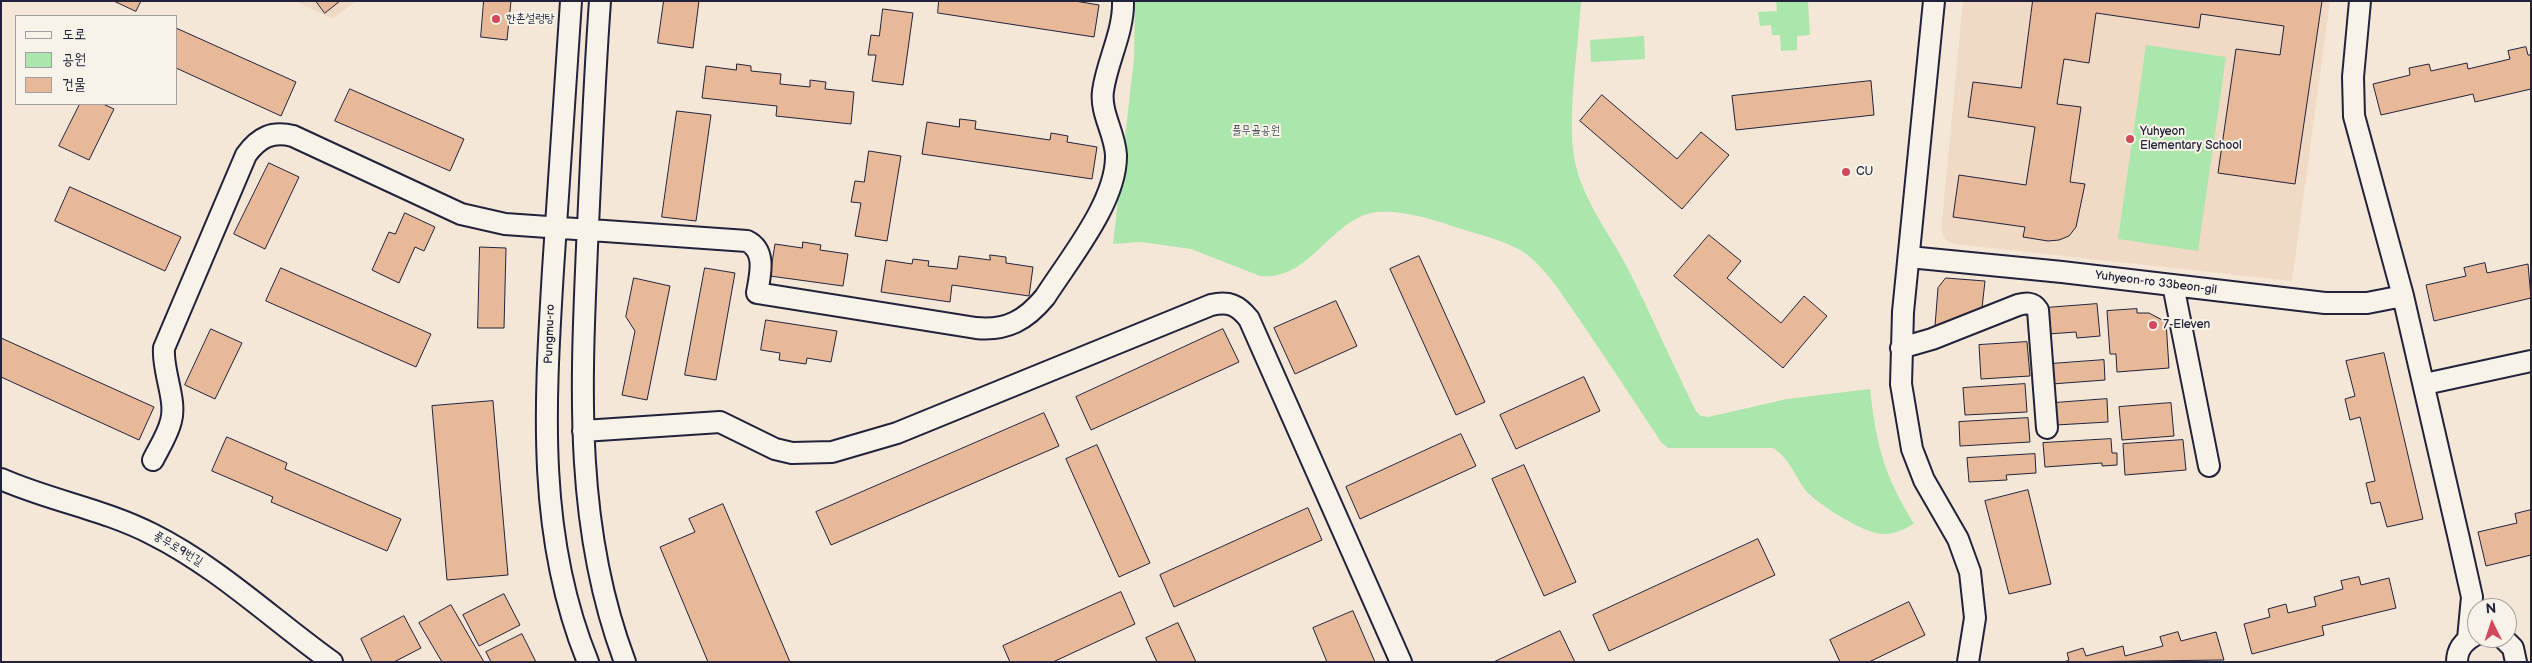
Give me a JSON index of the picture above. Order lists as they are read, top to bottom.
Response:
{
  "streets": {
    "street": ["Yuhyeon-ro 33beon-gil", "Pungmu-ro", "풍무로9번길"]
  },
  "parks": ["풀무골공원"],
  "places": [
    "한촌설렁탕",
    "Yuhyeon Elementary School",
    "CU",
    "7-Eleven"
  ],
  "legend": ["도로", "공원", "건물"],
  "north": "top"
}
